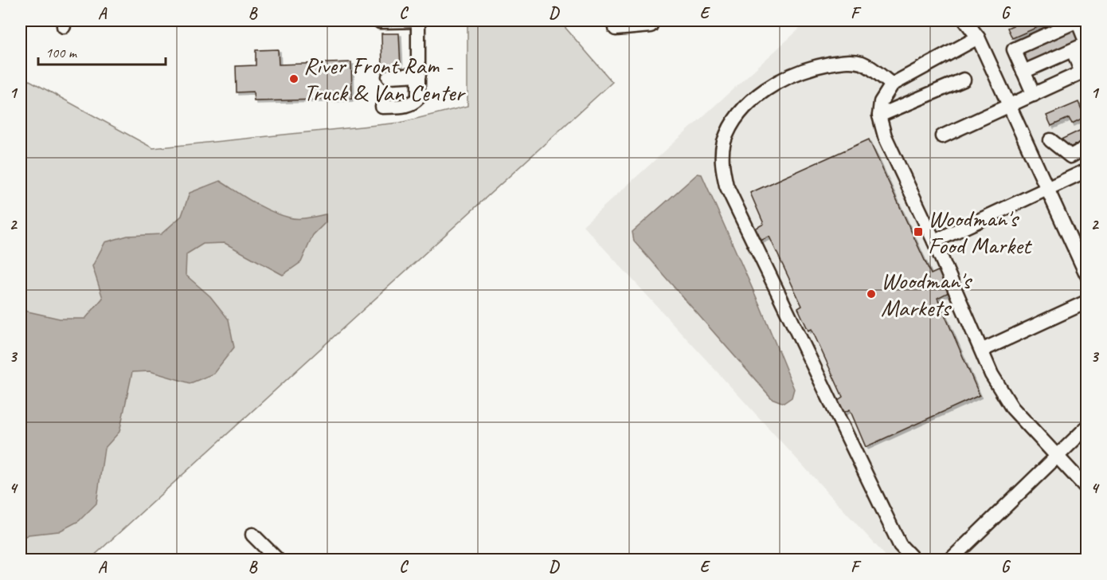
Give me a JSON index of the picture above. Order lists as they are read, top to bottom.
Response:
{
  "places": {
    "other": ["River Front Ram - Truck & Van Center", "Woodman's Markets"],
    "transit": ["Woodman's Food Market"]
  },
  "scale_bar": "100 m",
  "grid": {
    "columns": [
      "A",
      "B",
      "C",
      "D",
      "E",
      "F",
      "G"
    ],
    "rows": [
      "1",
      "2",
      "3",
      "4"
    ]
  }
}
